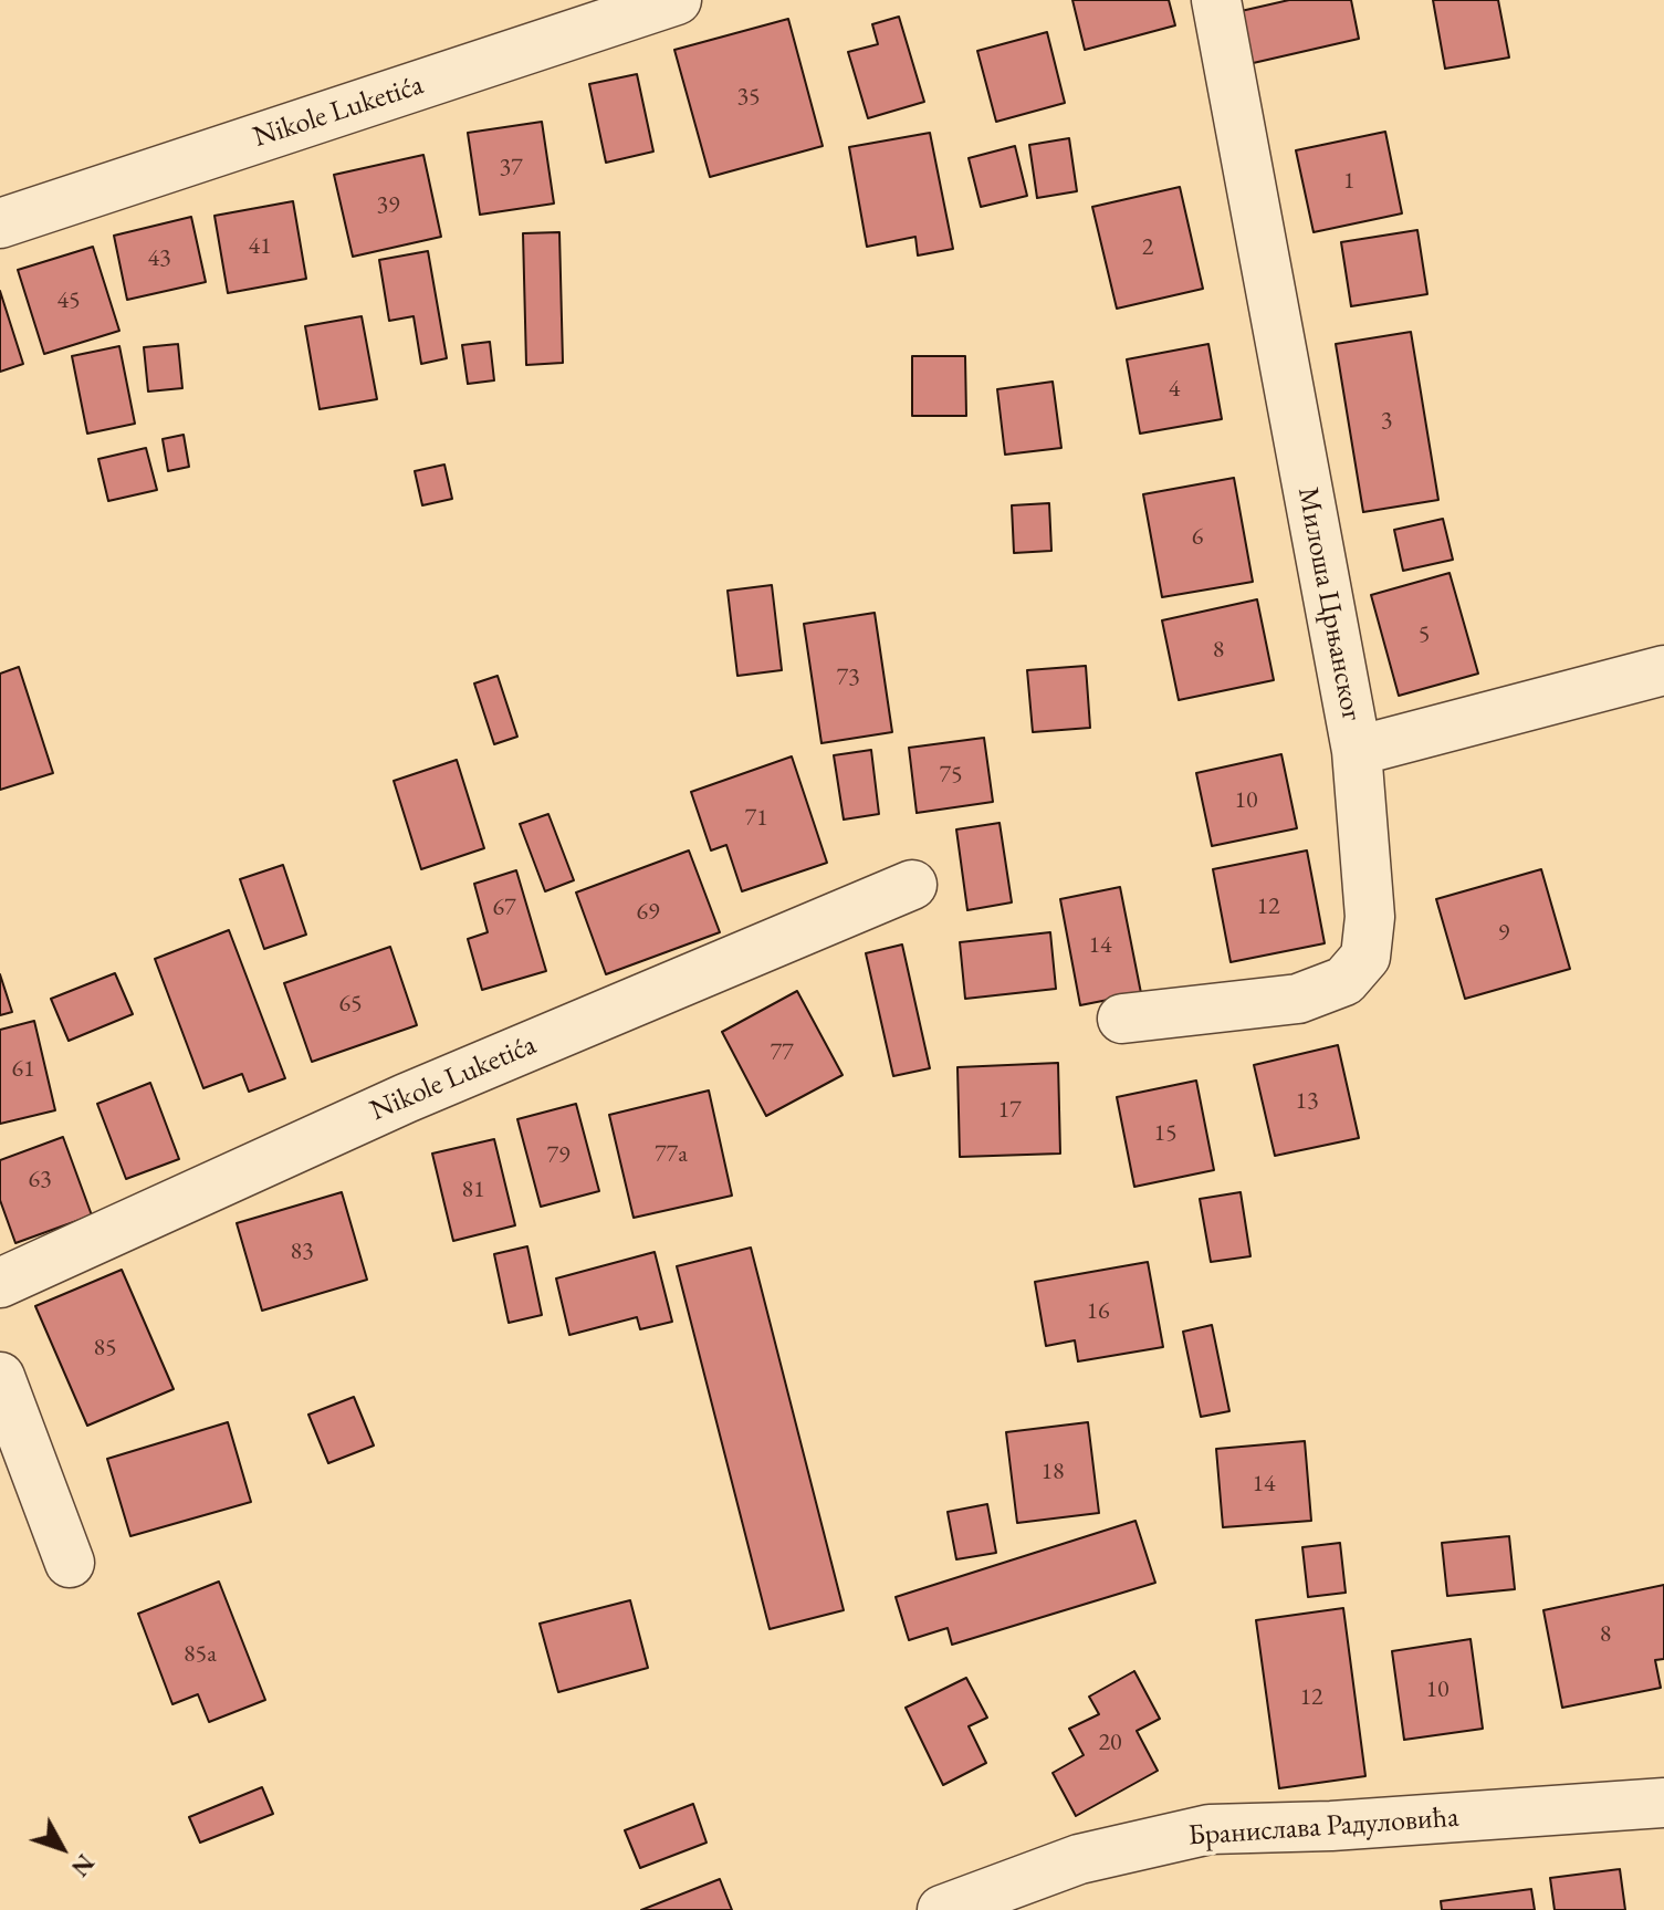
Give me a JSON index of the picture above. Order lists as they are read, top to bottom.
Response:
{
  "streets": {
    "street": ["Nikole Luketića", "Милоша Црњанског", "Бранислава Радуловића"]
  },
  "house_numbers": [
    "35",
    "37",
    "1",
    "39",
    "41",
    "2",
    "43",
    "45",
    "4",
    "3",
    "6",
    "5",
    "8",
    "73",
    "75",
    "10",
    "71",
    "12",
    "67",
    "69",
    "9",
    "14",
    "65",
    "77",
    "61",
    "13",
    "17",
    "15",
    "77a",
    "79",
    "63",
    "81",
    "83",
    "16",
    "85",
    "18",
    "14",
    "8",
    "85a",
    "10",
    "12",
    "20"
  ],
  "north": "bottom right"
}
